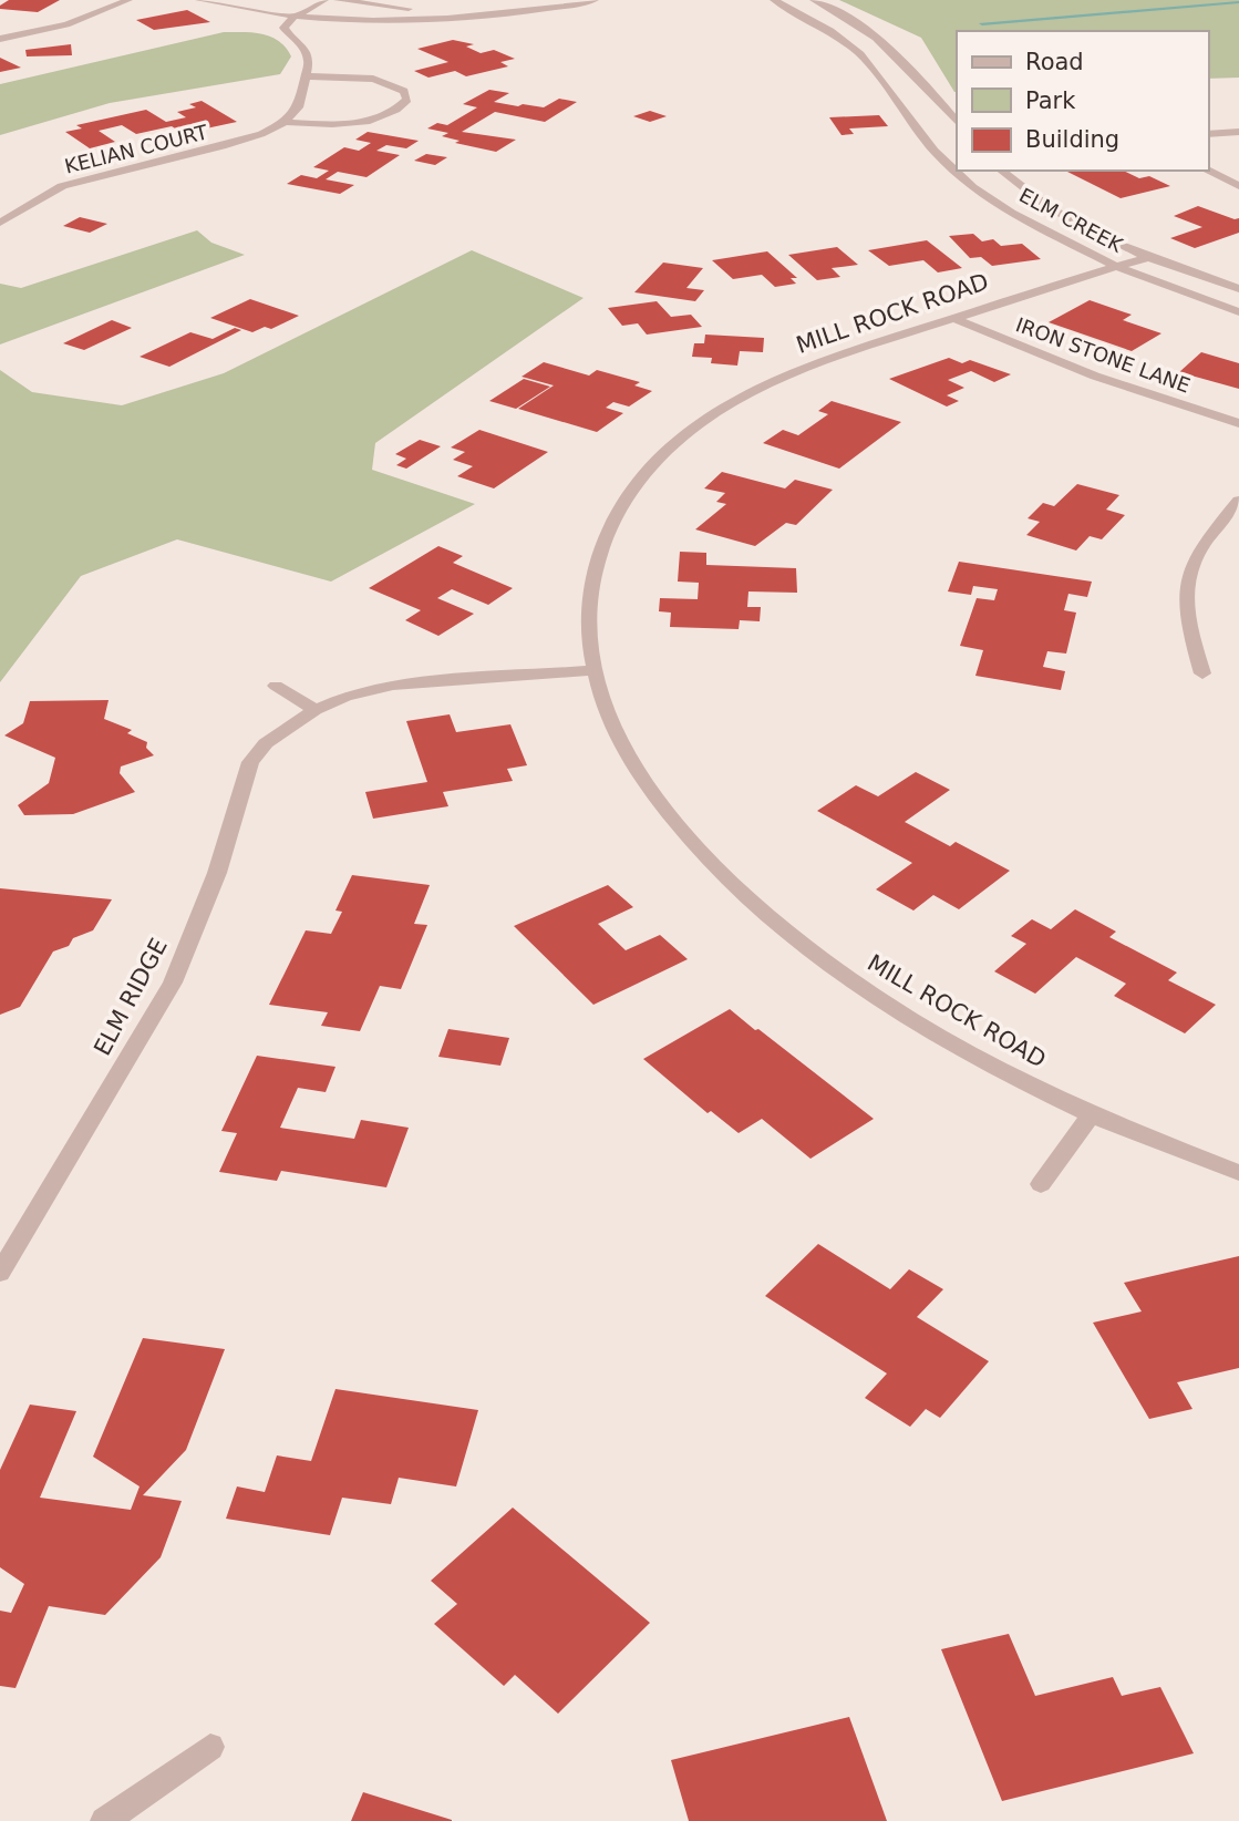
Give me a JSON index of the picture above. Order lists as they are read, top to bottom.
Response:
{
  "streets": {
    "street": [
      "KELIAN COURT",
      "ELM CREEK",
      "MILL ROCK ROAD",
      "IRON STONE LANE",
      "ELM RIDGE"
    ]
  },
  "crossings": [
    ["ELM CREEK", "MILL ROCK ROAD"],
    ["MILL ROCK ROAD", "IRON STONE LANE"],
    ["MILL ROCK ROAD", "ELM RIDGE"]
  ],
  "legend": ["Road", "Park", "Building"]
}
